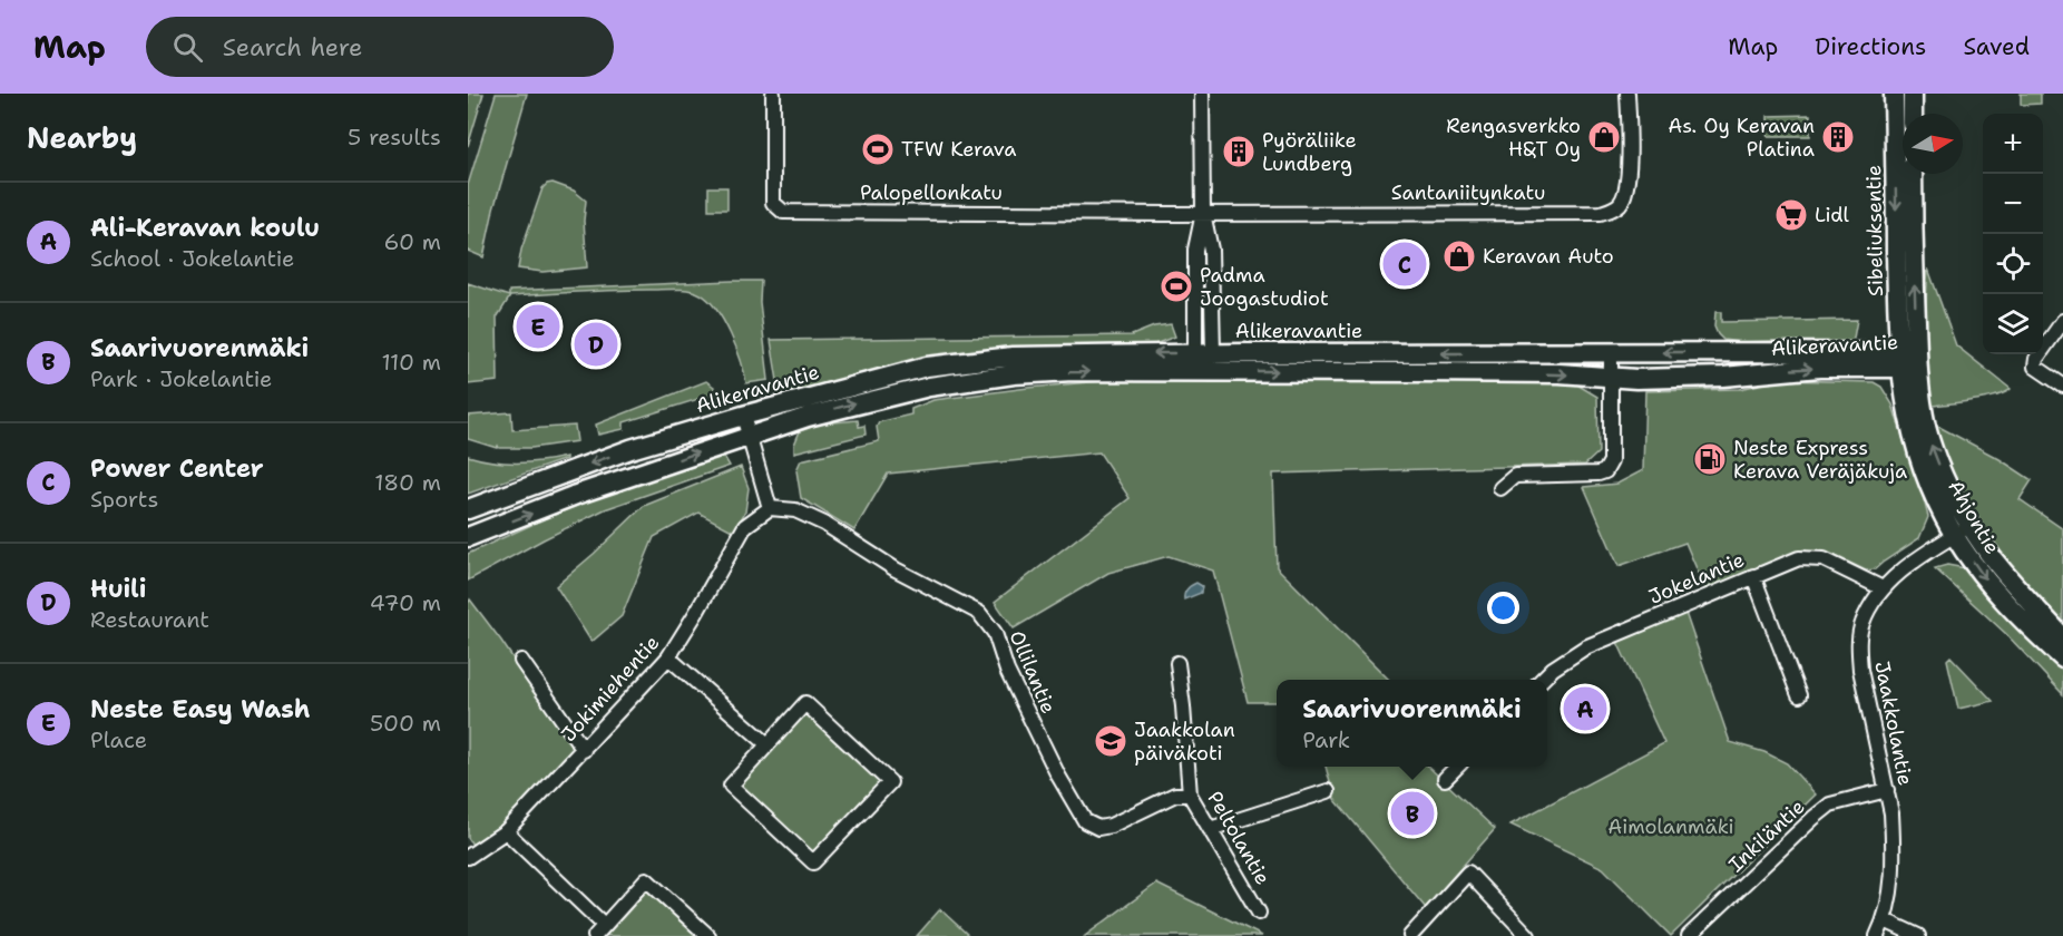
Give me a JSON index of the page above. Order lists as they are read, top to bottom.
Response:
{
  "streets": {
    "main road": ["Sibeliuksentie", "Alikeravantie", "Ahjontie"],
    "street": [
      "Palopellonkatu",
      "Santaniitynkatu",
      "Jokelantie",
      "Ollilantie",
      "Jokimiehentie",
      "Jaakkolantie",
      "Inkiläntie",
      "Peltolantie"
    ]
  },
  "crossings": [
    ["Palopellonkatu", "Santaniitynkatu"],
    ["Sibeliuksentie", "Alikeravantie"],
    ["Sibeliuksentie", "Ahjontie"],
    ["Alikeravantie", "Ahjontie"],
    ["Ahjontie", "Jaakkolantie"],
    ["Jokelantie", "Jaakkolantie"],
    ["Ollilantie", "Jokimiehentie"],
    ["Ollilantie", "Peltolantie"],
    ["Jaakkolantie", "Inkiläntie"]
  ],
  "parks": ["Aimolanmäki"],
  "places": {
    "shop": ["Rengasverkko H&T Oy", "Keravan Auto"],
    "building": ["As. Oy Keravan Platina", "Pyöräliike Lundberg"],
    "sports": ["TFW Kerava", "Padma Joogastudiot"],
    "supermarket": ["Lidl"],
    "fuel station": ["Neste Express Kerava Veräjäkuja"],
    "school or university": ["Jaakkolan päiväkoti"]
  },
  "north": "right",
  "page": {
    "header": "Map",
    "search": "Search here",
    "nav": ["Map", "Directions", "Saved"],
    "heading": ["Nearby", "5 results"],
    "map_buttons": ["+", "−"],
    "list": [
      {
        "mark": "A",
        "name": "Ali-Keravan koulu",
        "note": "School · Jokelantie",
        "value": "60 m"
      },
      {
        "mark": "B",
        "name": "Saarivuorenmäki",
        "note": "Park · Jokelantie",
        "value": "110 m"
      },
      {
        "mark": "C",
        "name": "Power Center",
        "note": "Sports",
        "value": "180 m"
      },
      {
        "mark": "D",
        "name": "Huili",
        "note": "Restaurant",
        "value": "470 m"
      },
      {
        "mark": "E",
        "name": "Neste Easy Wash",
        "note": "Place",
        "value": "500 m"
      }
    ],
    "pins": [
      "C",
      "E",
      "D",
      "A",
      "B"
    ],
    "popup": ["Saarivuorenmäki", "Park"]
  }
}
